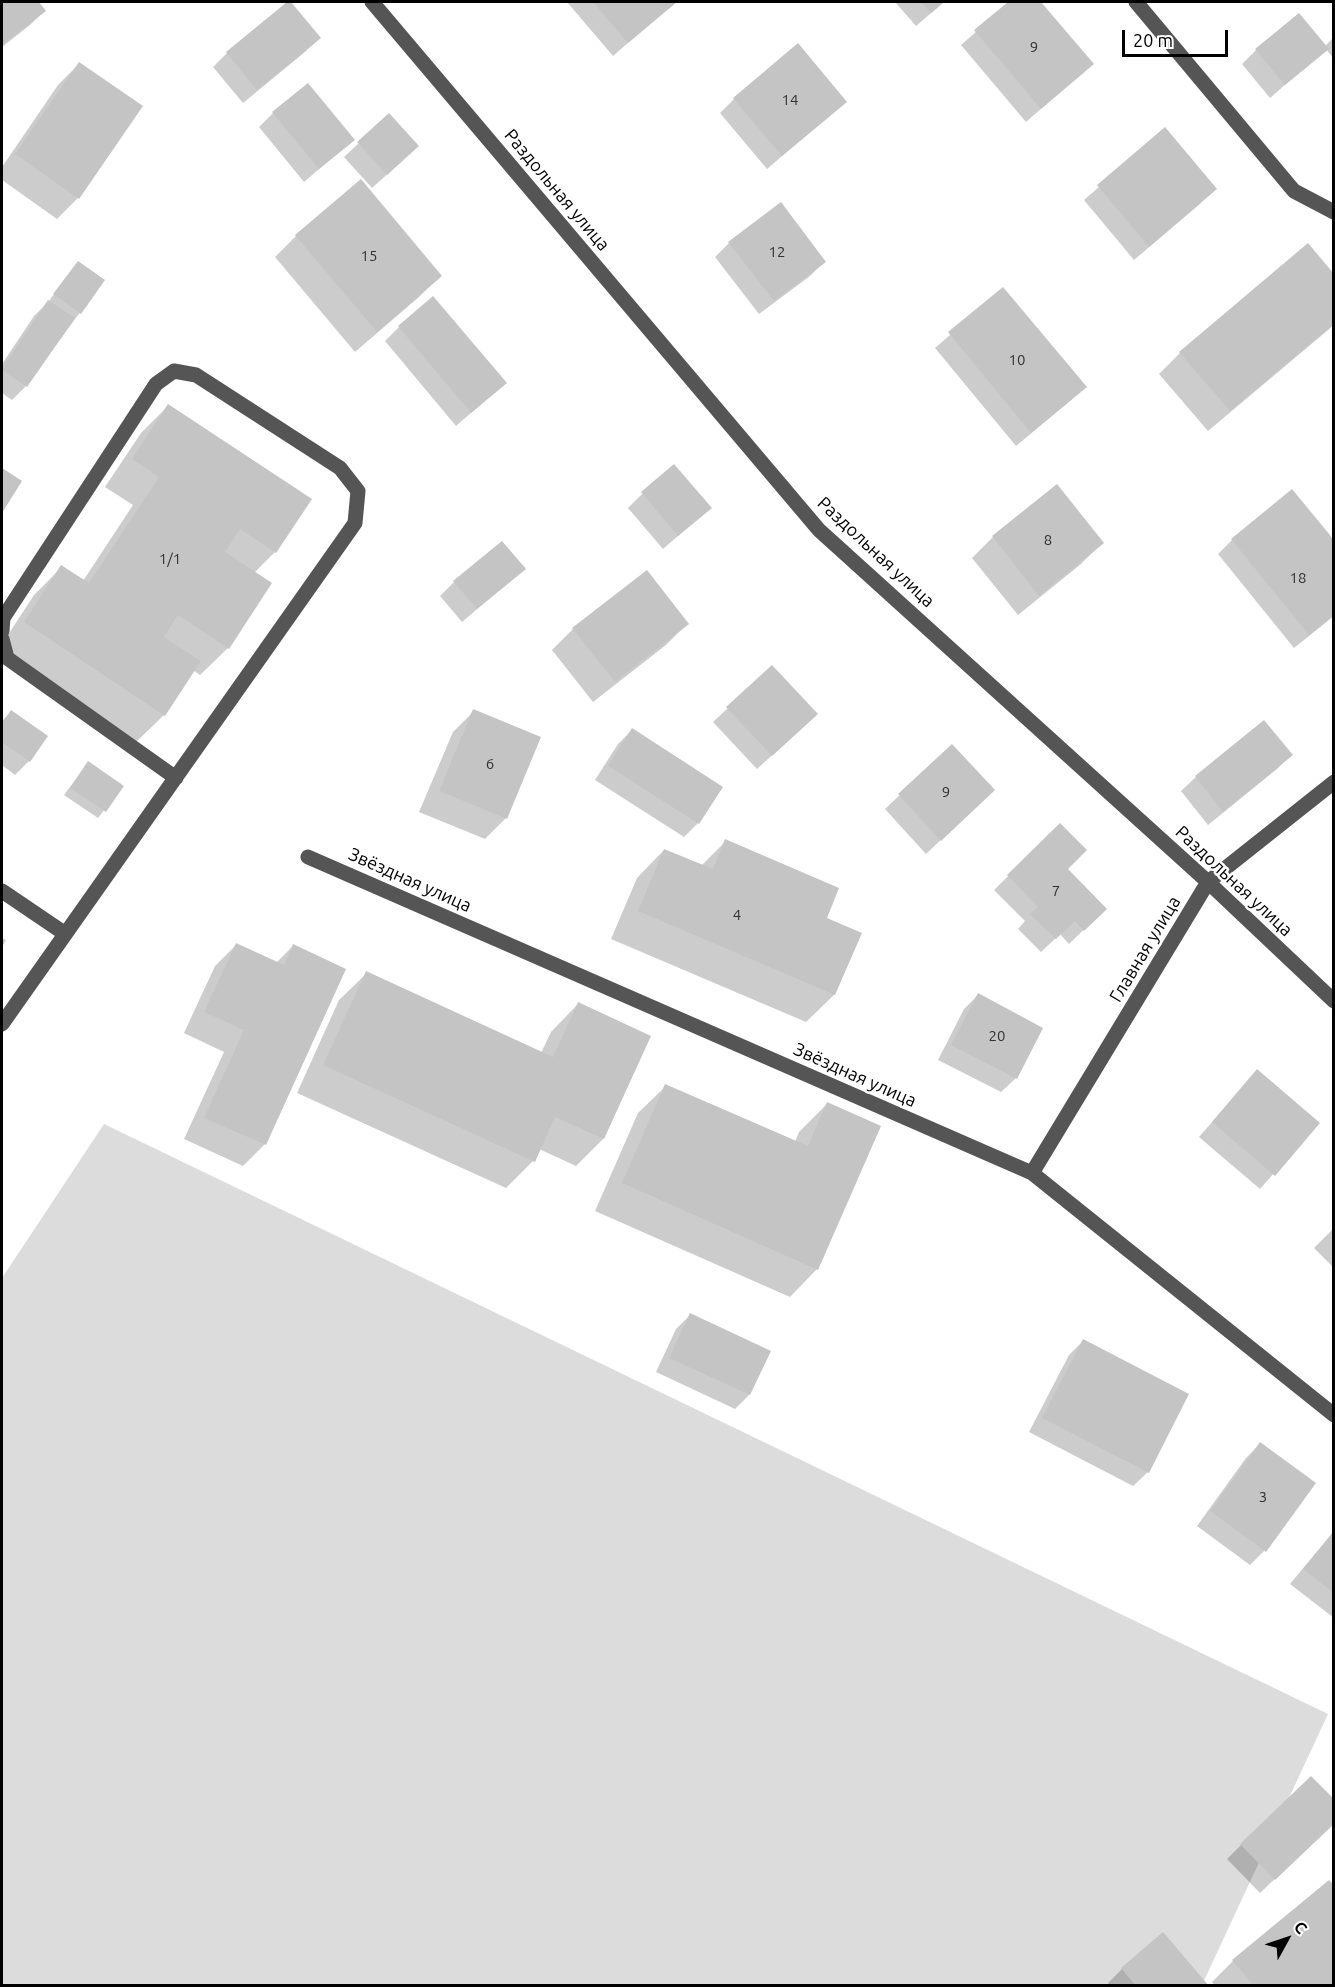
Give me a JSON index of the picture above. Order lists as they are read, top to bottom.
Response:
{
  "streets": {
    "street": ["Раздольная улица", "Звёздная улица", "Главная улица"]
  },
  "crossings": [
    ["Раздольная улица", "Главная улица"],
    ["Звёздная улица", "Главная улица"]
  ],
  "house_numbers": [
    "9",
    "14",
    "12",
    "15",
    "10",
    "8",
    "1/1",
    "18",
    "6",
    "9",
    "7",
    "4",
    "20",
    "3"
  ],
  "scale_bar": "20 m",
  "north": "top right"
}
